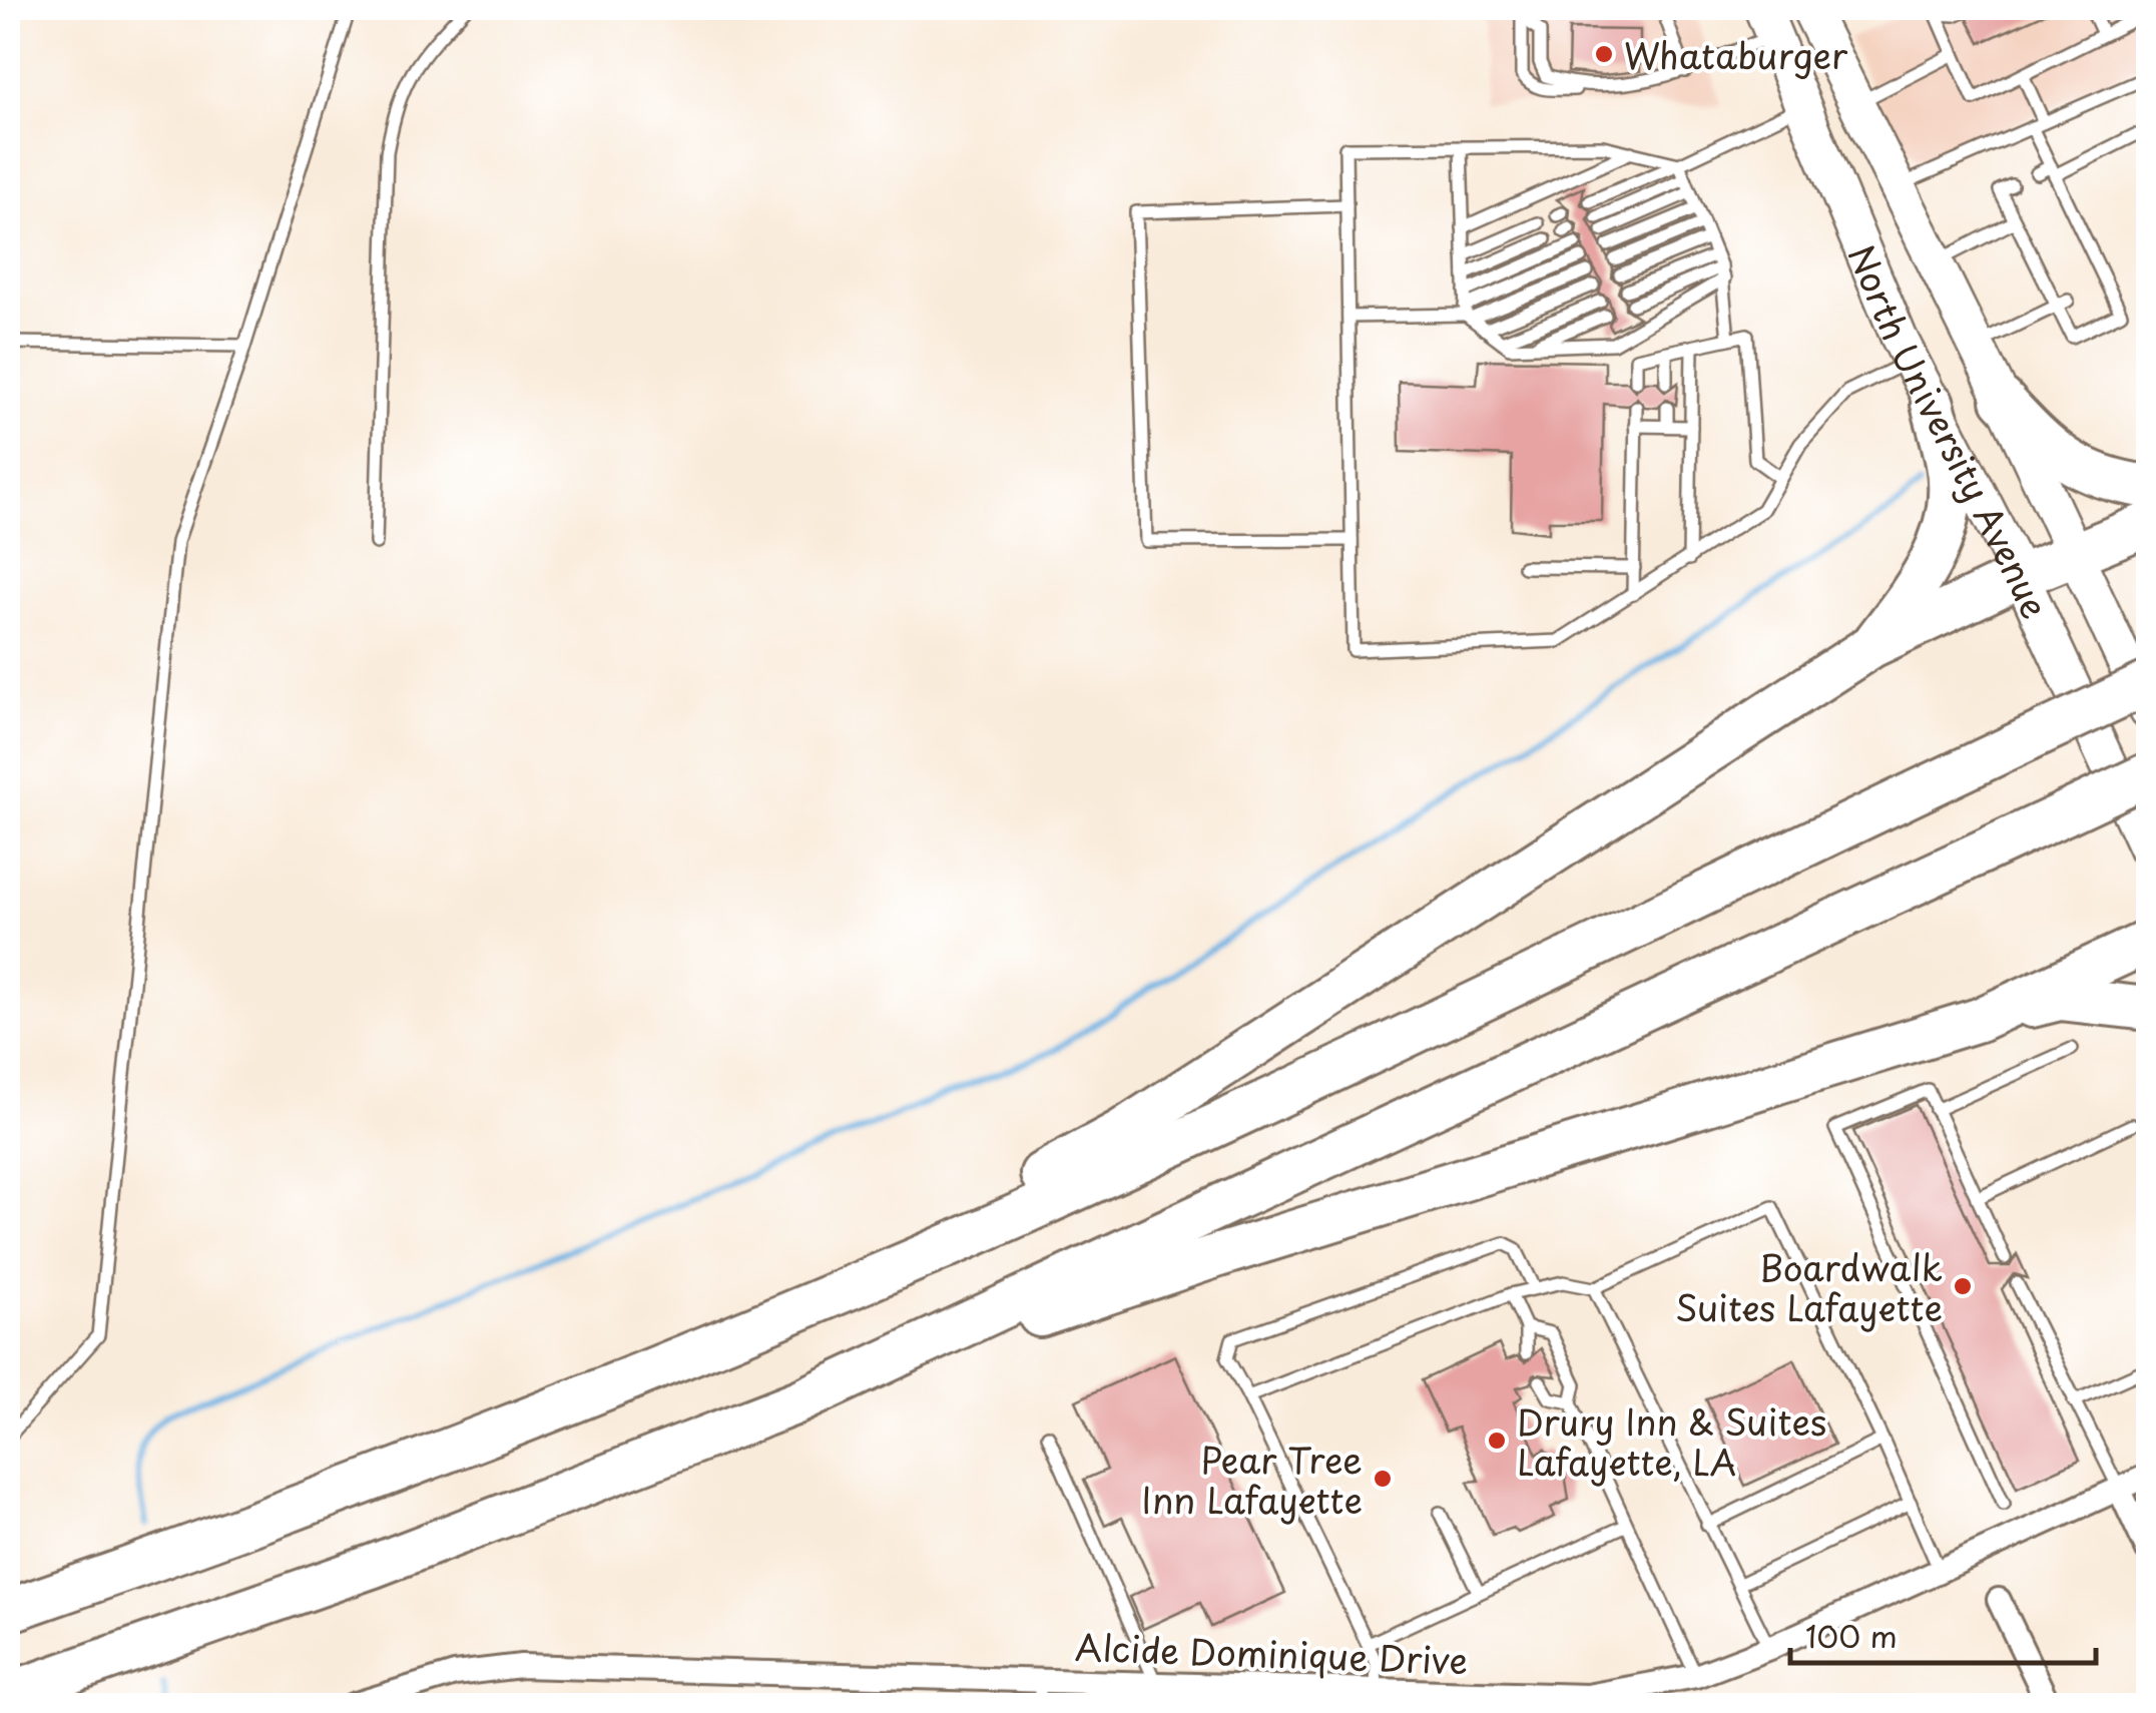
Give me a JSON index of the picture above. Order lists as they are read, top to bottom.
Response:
{
  "streets": {
    "main road": ["North University Avenue"],
    "street": ["Alcide Dominique Drive"]
  },
  "places": [
    "Whataburger",
    "Boardwalk Suites Lafayette",
    "Drury Inn & Suites Lafayette, LA",
    "Pear Tree Inn Lafayette"
  ],
  "scale_bar": "100 m"
}
